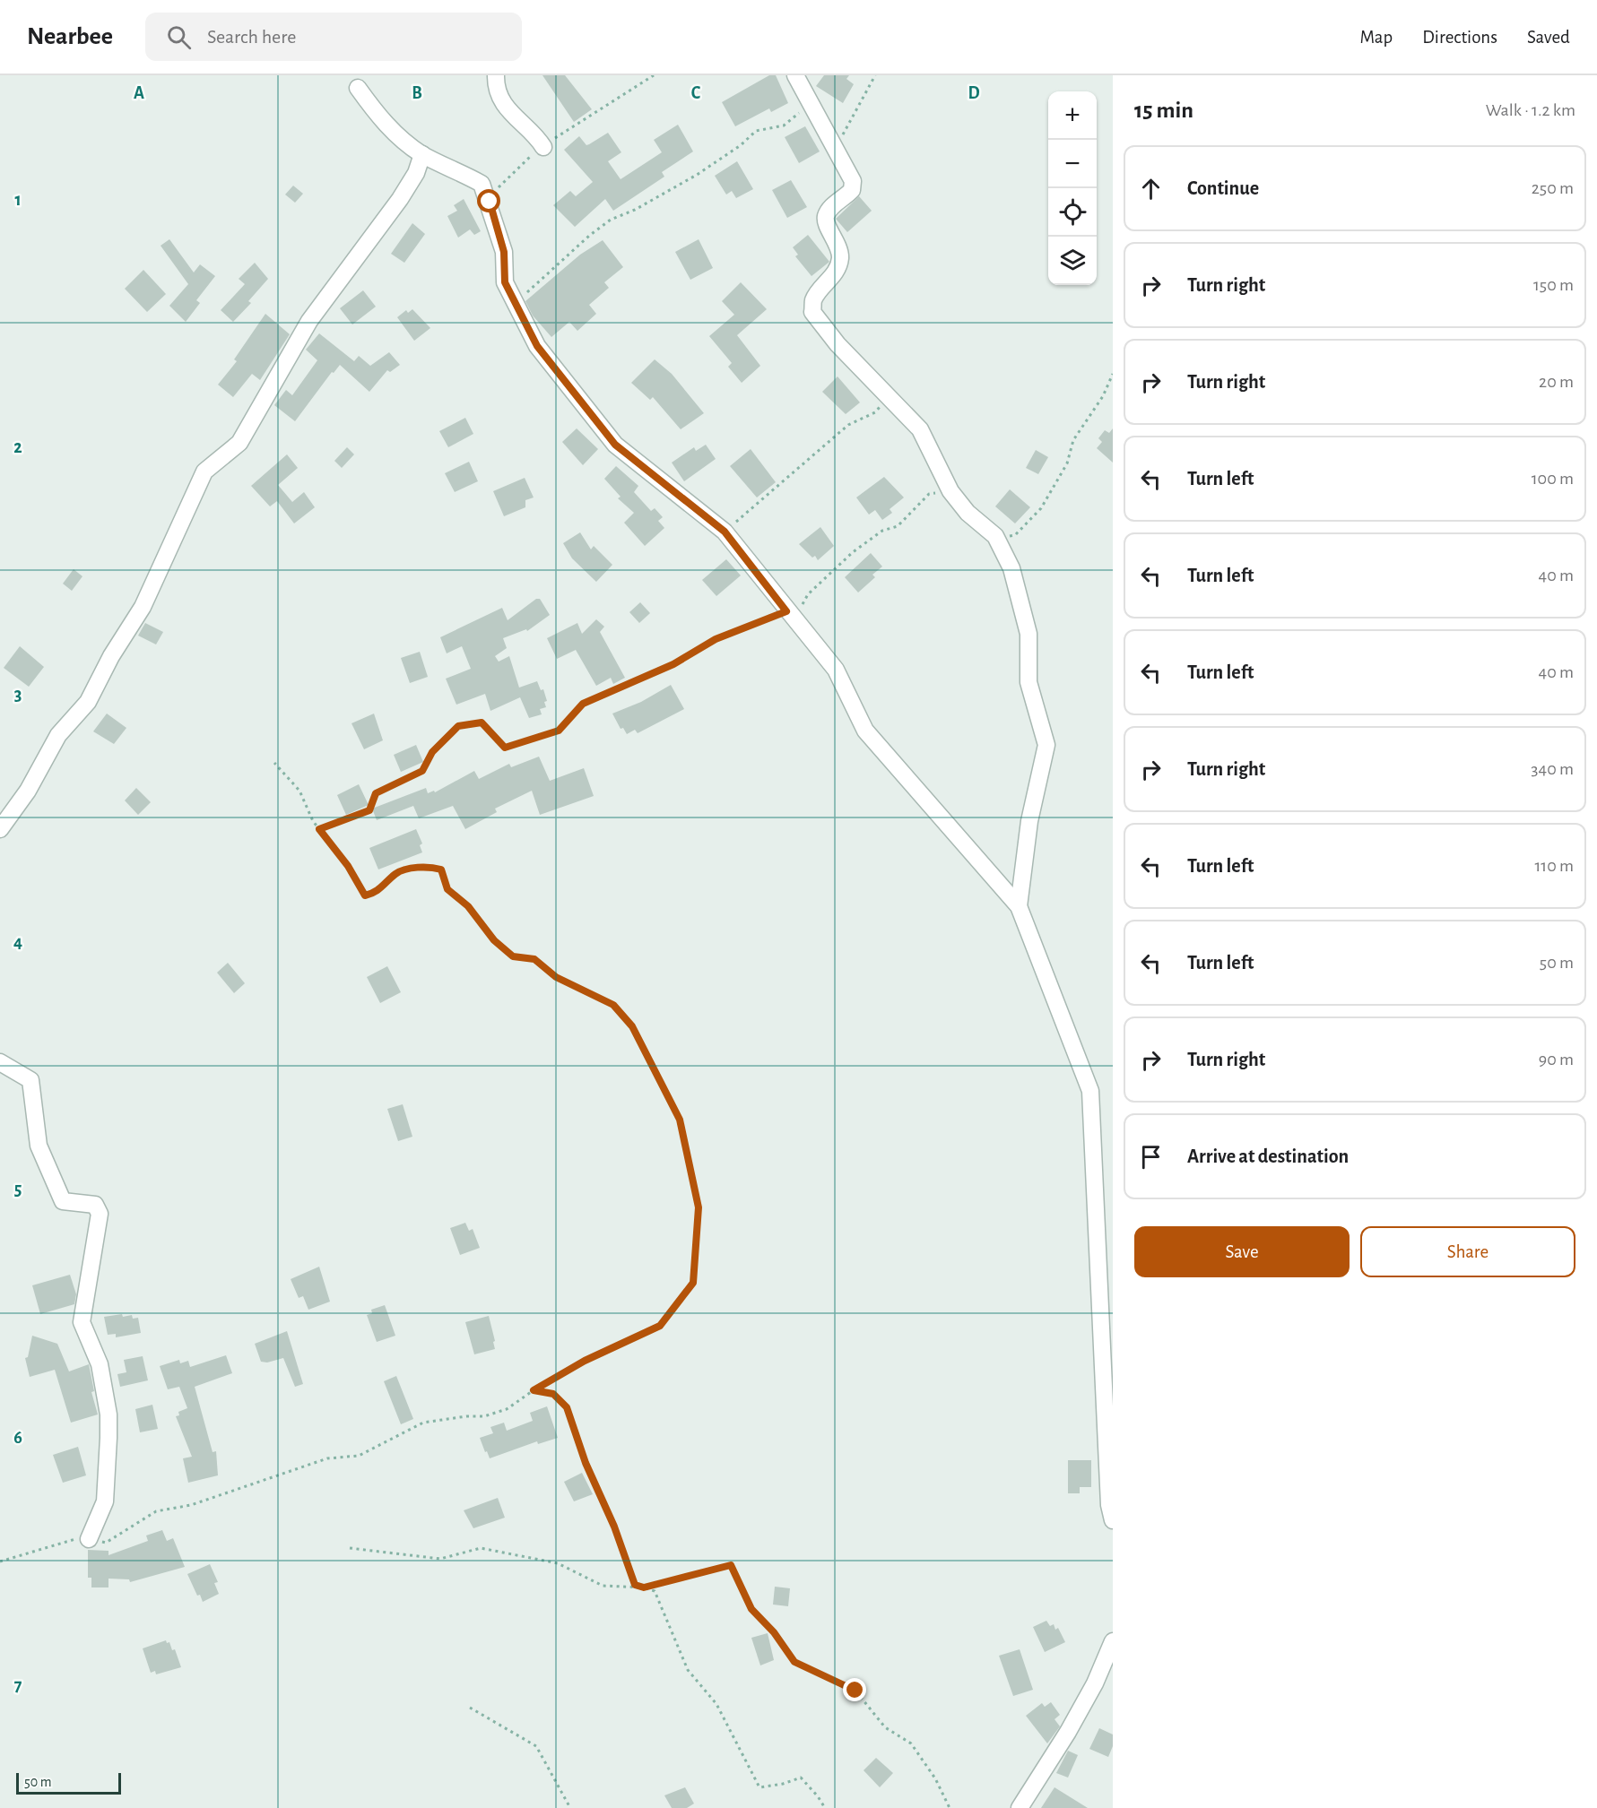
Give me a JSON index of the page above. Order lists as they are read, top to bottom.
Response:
{
  "scale_bar": "50 m",
  "page": {
    "header": "Nearbee",
    "search": "Search here",
    "nav": ["Map", "Directions", "Saved"],
    "heading": ["15 min", "Walk · 1.2 km"],
    "map_buttons": ["+", "−"],
    "list": [
      ["Continue", "250 m"],
      ["Turn right", "150 m"],
      ["Turn right", "20 m"],
      ["Turn left", "100 m"],
      ["Turn left", "40 m"],
      ["Turn left", "40 m"],
      ["Turn right", "340 m"],
      ["Turn left", "110 m"],
      ["Turn left", "50 m"],
      ["Turn right", "90 m"],
      "Arrive at destination"
    ],
    "buttons": ["Save", "Share"],
    "scale": "50 m"
  },
  "grid": {
    "columns": [
      "A",
      "B",
      "C",
      "D"
    ],
    "rows": [
      "1",
      "2",
      "3",
      "4",
      "5",
      "6",
      "7"
    ]
  }
}
